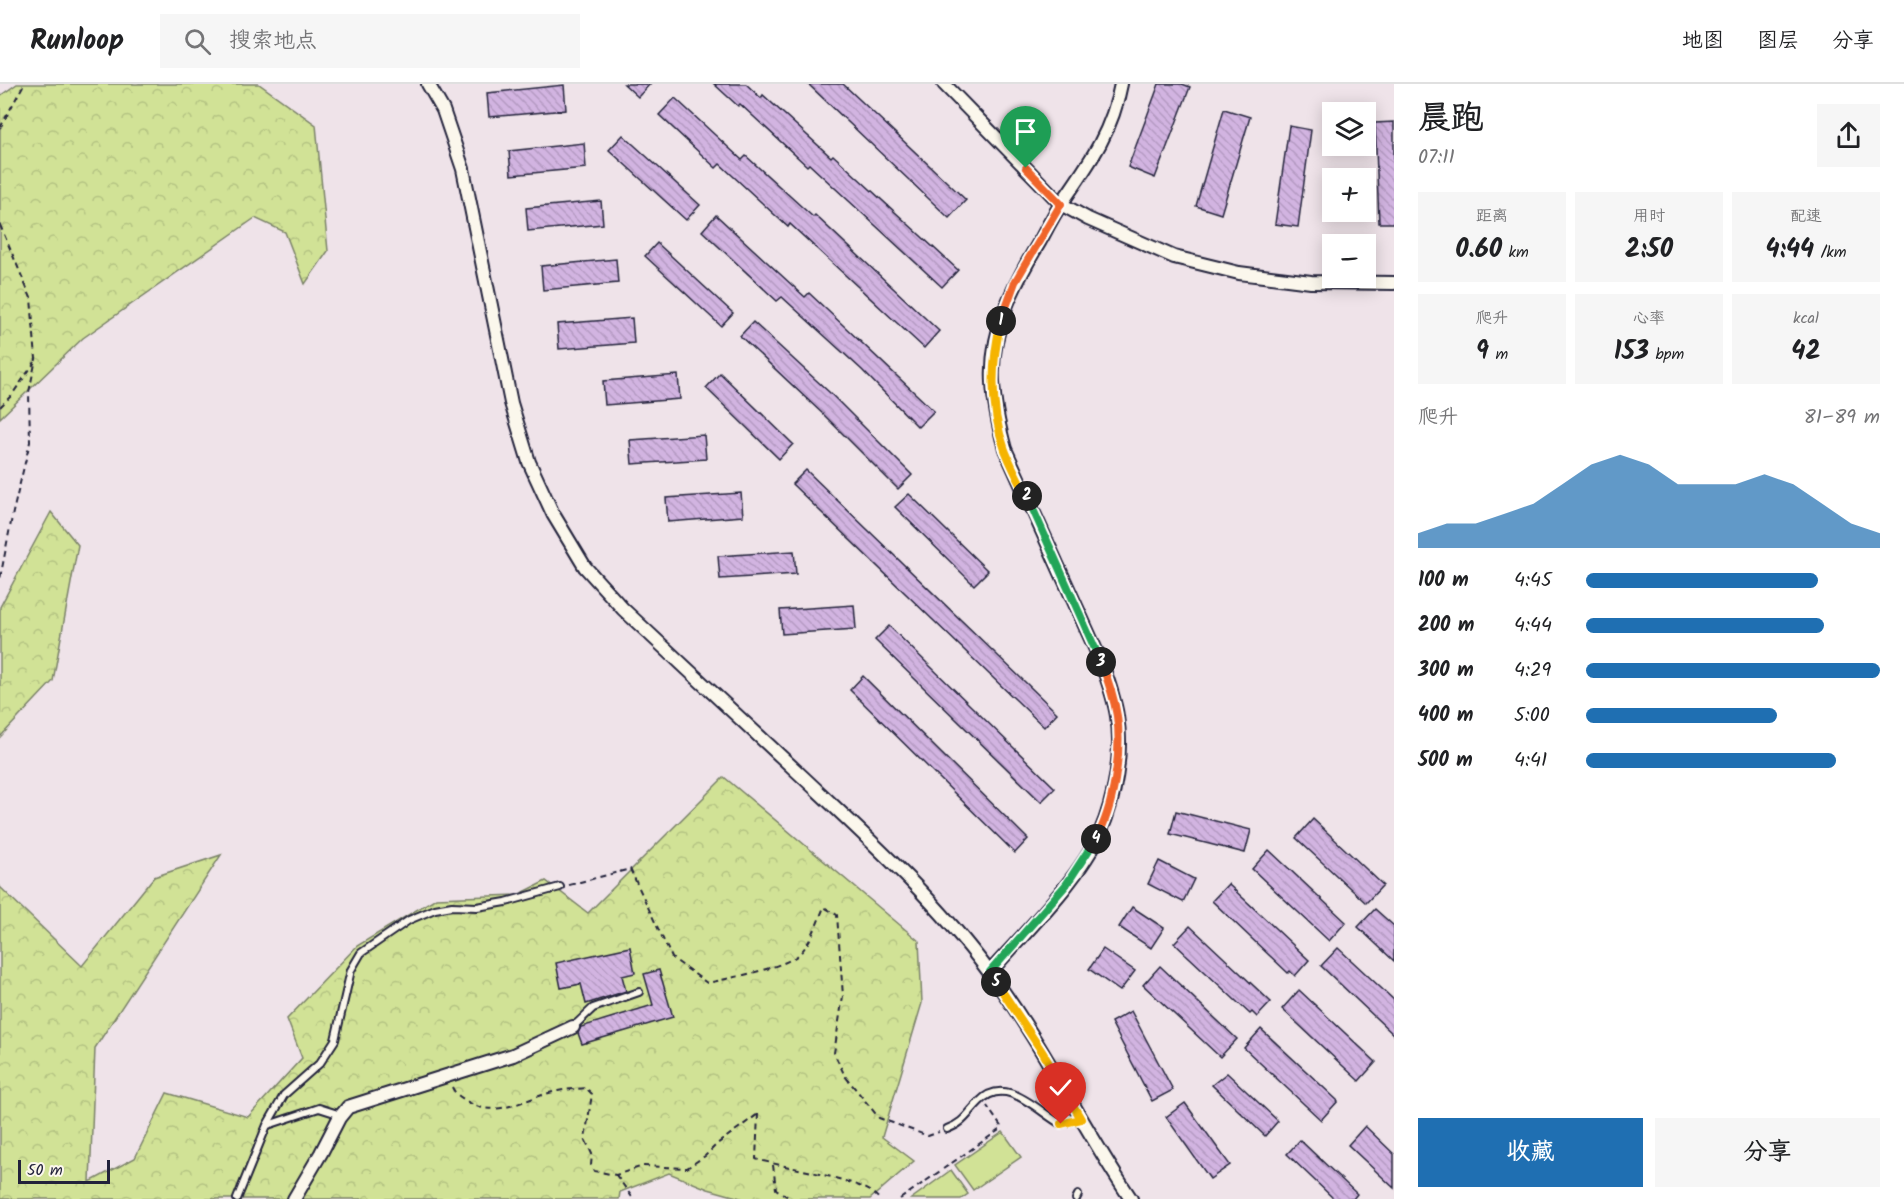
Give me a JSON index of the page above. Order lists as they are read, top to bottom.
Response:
{
  "scale_bar": "50 m",
  "page": {
    "header": "Runloop",
    "search": "搜索地点",
    "nav": ["地图", "图层", "分享"],
    "heading": ["晨跑", "07:11"],
    "map_buttons": ["+", "−"],
    "stats": [
      ["距离", "0.60 km"],
      ["用时", "2:50"],
      ["配速", "4:44 /km"],
      ["爬升", "9 m"],
      ["心率", "153 bpm"],
      ["kcal", "42"]
    ],
    "pins": [
      "1",
      "2",
      "3",
      "4",
      "5"
    ],
    "chart": ["爬升", "81–89 m"],
    "list": [
      {
        "name": "100 m",
        "note": "4:45"
      },
      {
        "name": "200 m",
        "note": "4:44"
      },
      {
        "name": "300 m",
        "note": "4:29"
      },
      {
        "name": "400 m",
        "note": "5:00"
      },
      {
        "name": "500 m",
        "note": "4:41"
      }
    ],
    "buttons": ["收藏", "分享"],
    "scale": "50 m"
  }
}
